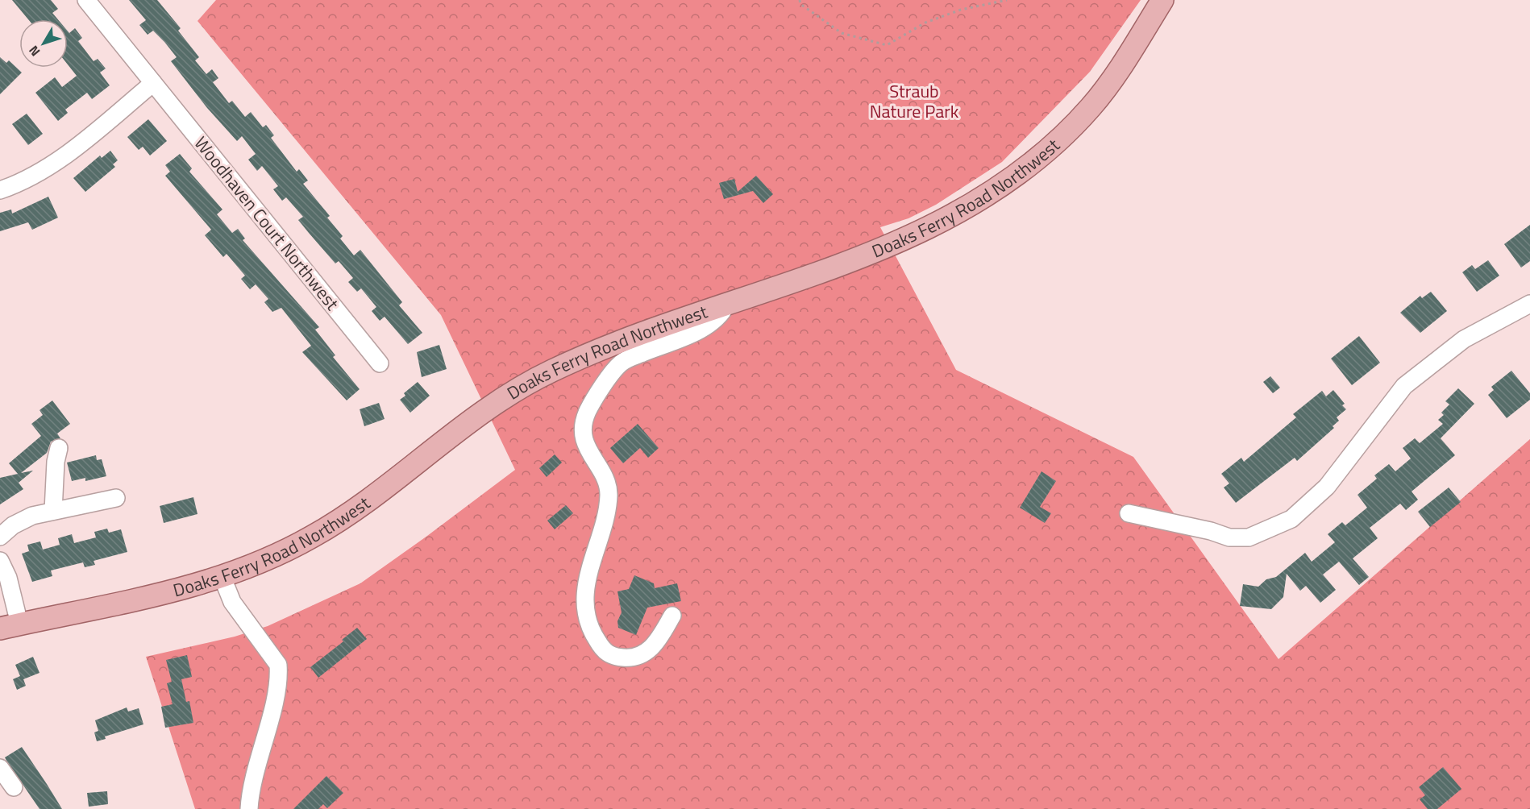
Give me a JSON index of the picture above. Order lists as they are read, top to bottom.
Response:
{
  "streets": {
    "main road": ["Doaks Ferry Road Northwest"],
    "street": ["Woodhaven Court Northwest"]
  },
  "parks": ["Straub Nature Park"],
  "north": "bottom left"
}
